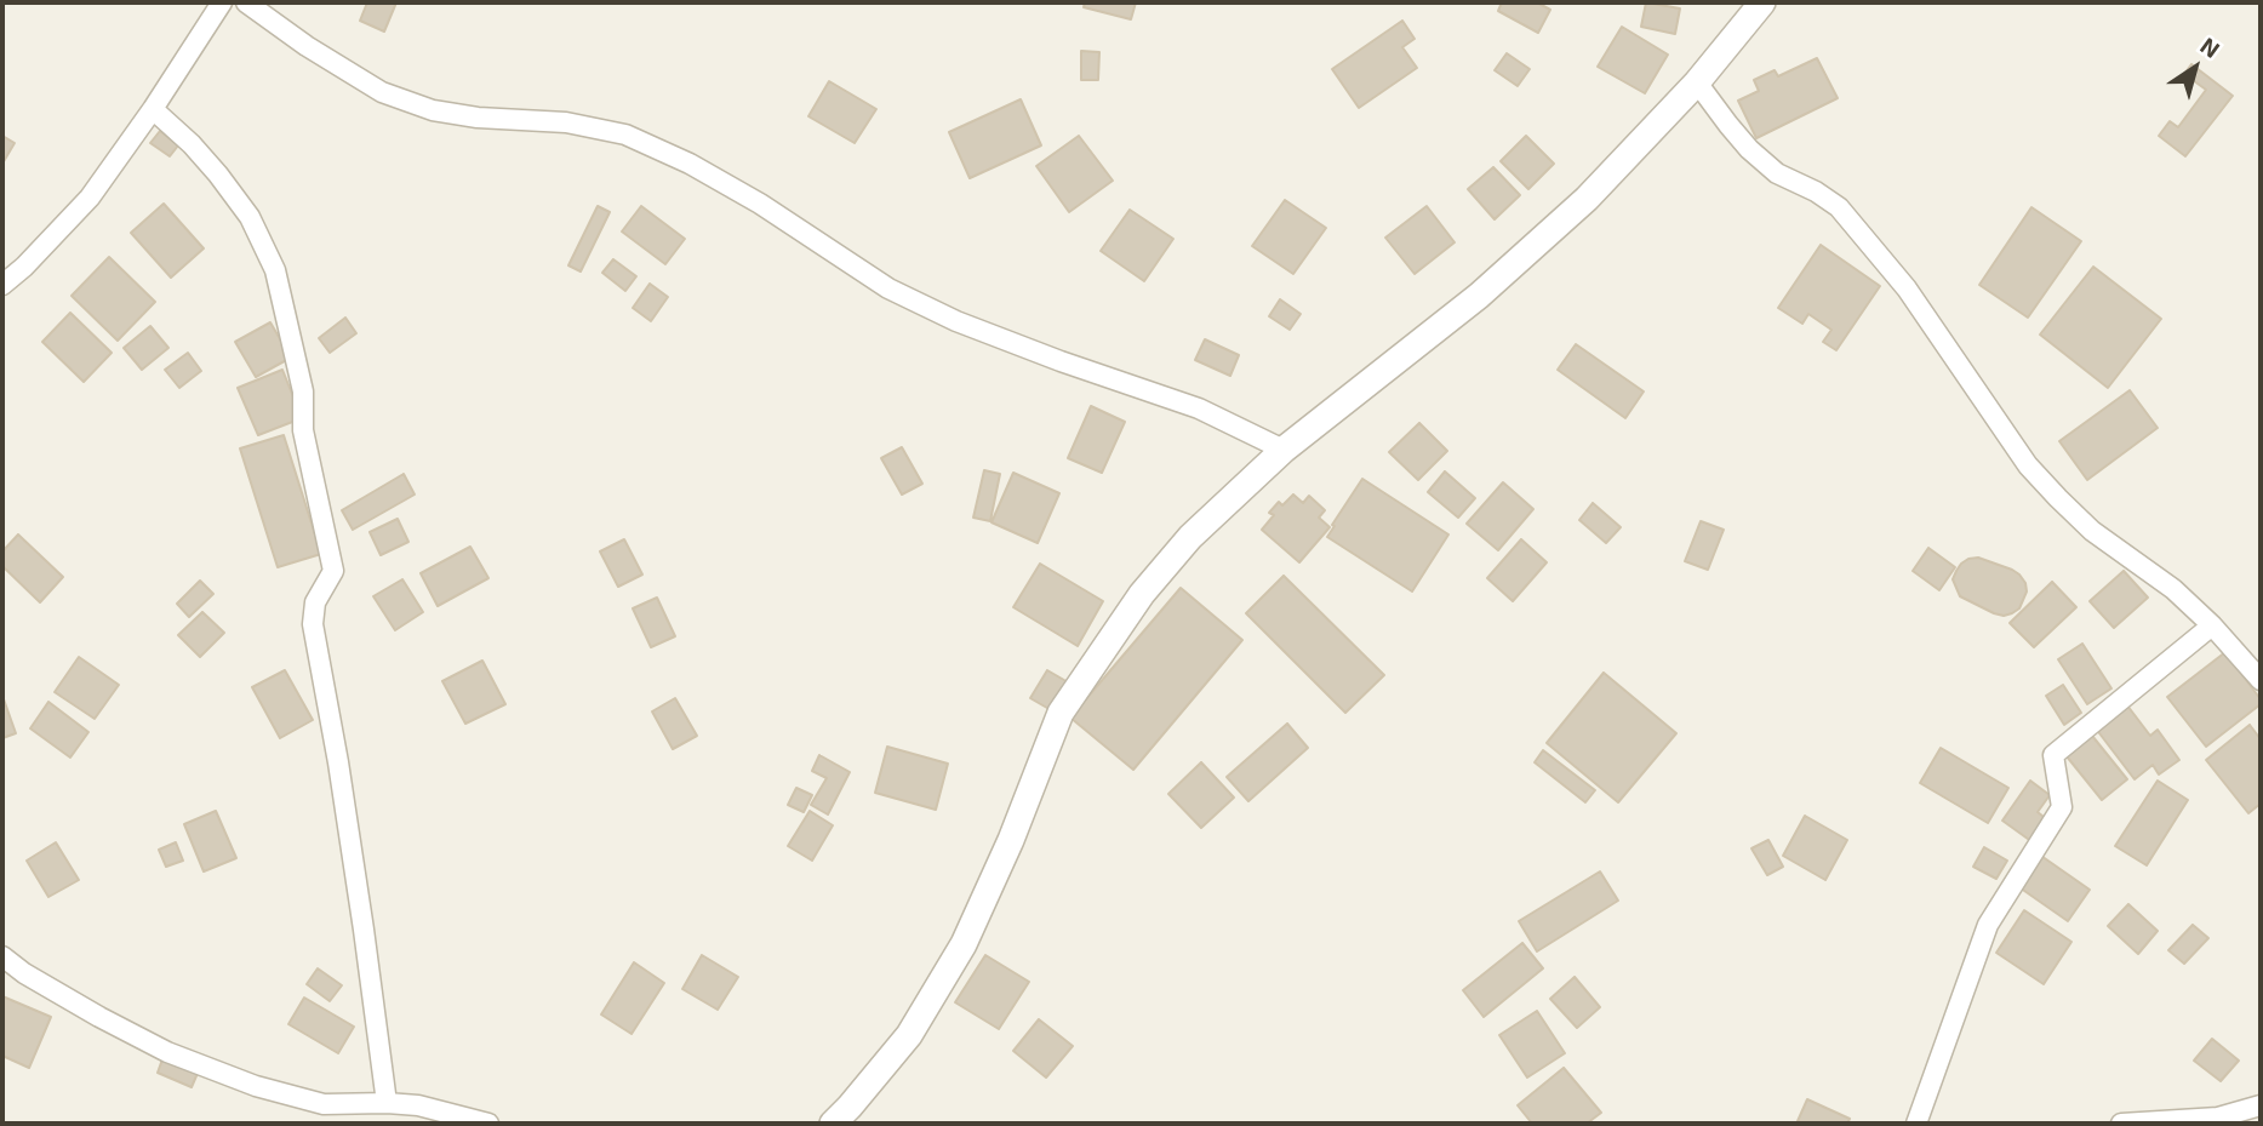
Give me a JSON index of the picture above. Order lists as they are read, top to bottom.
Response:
{
  "north": "top right"
}
